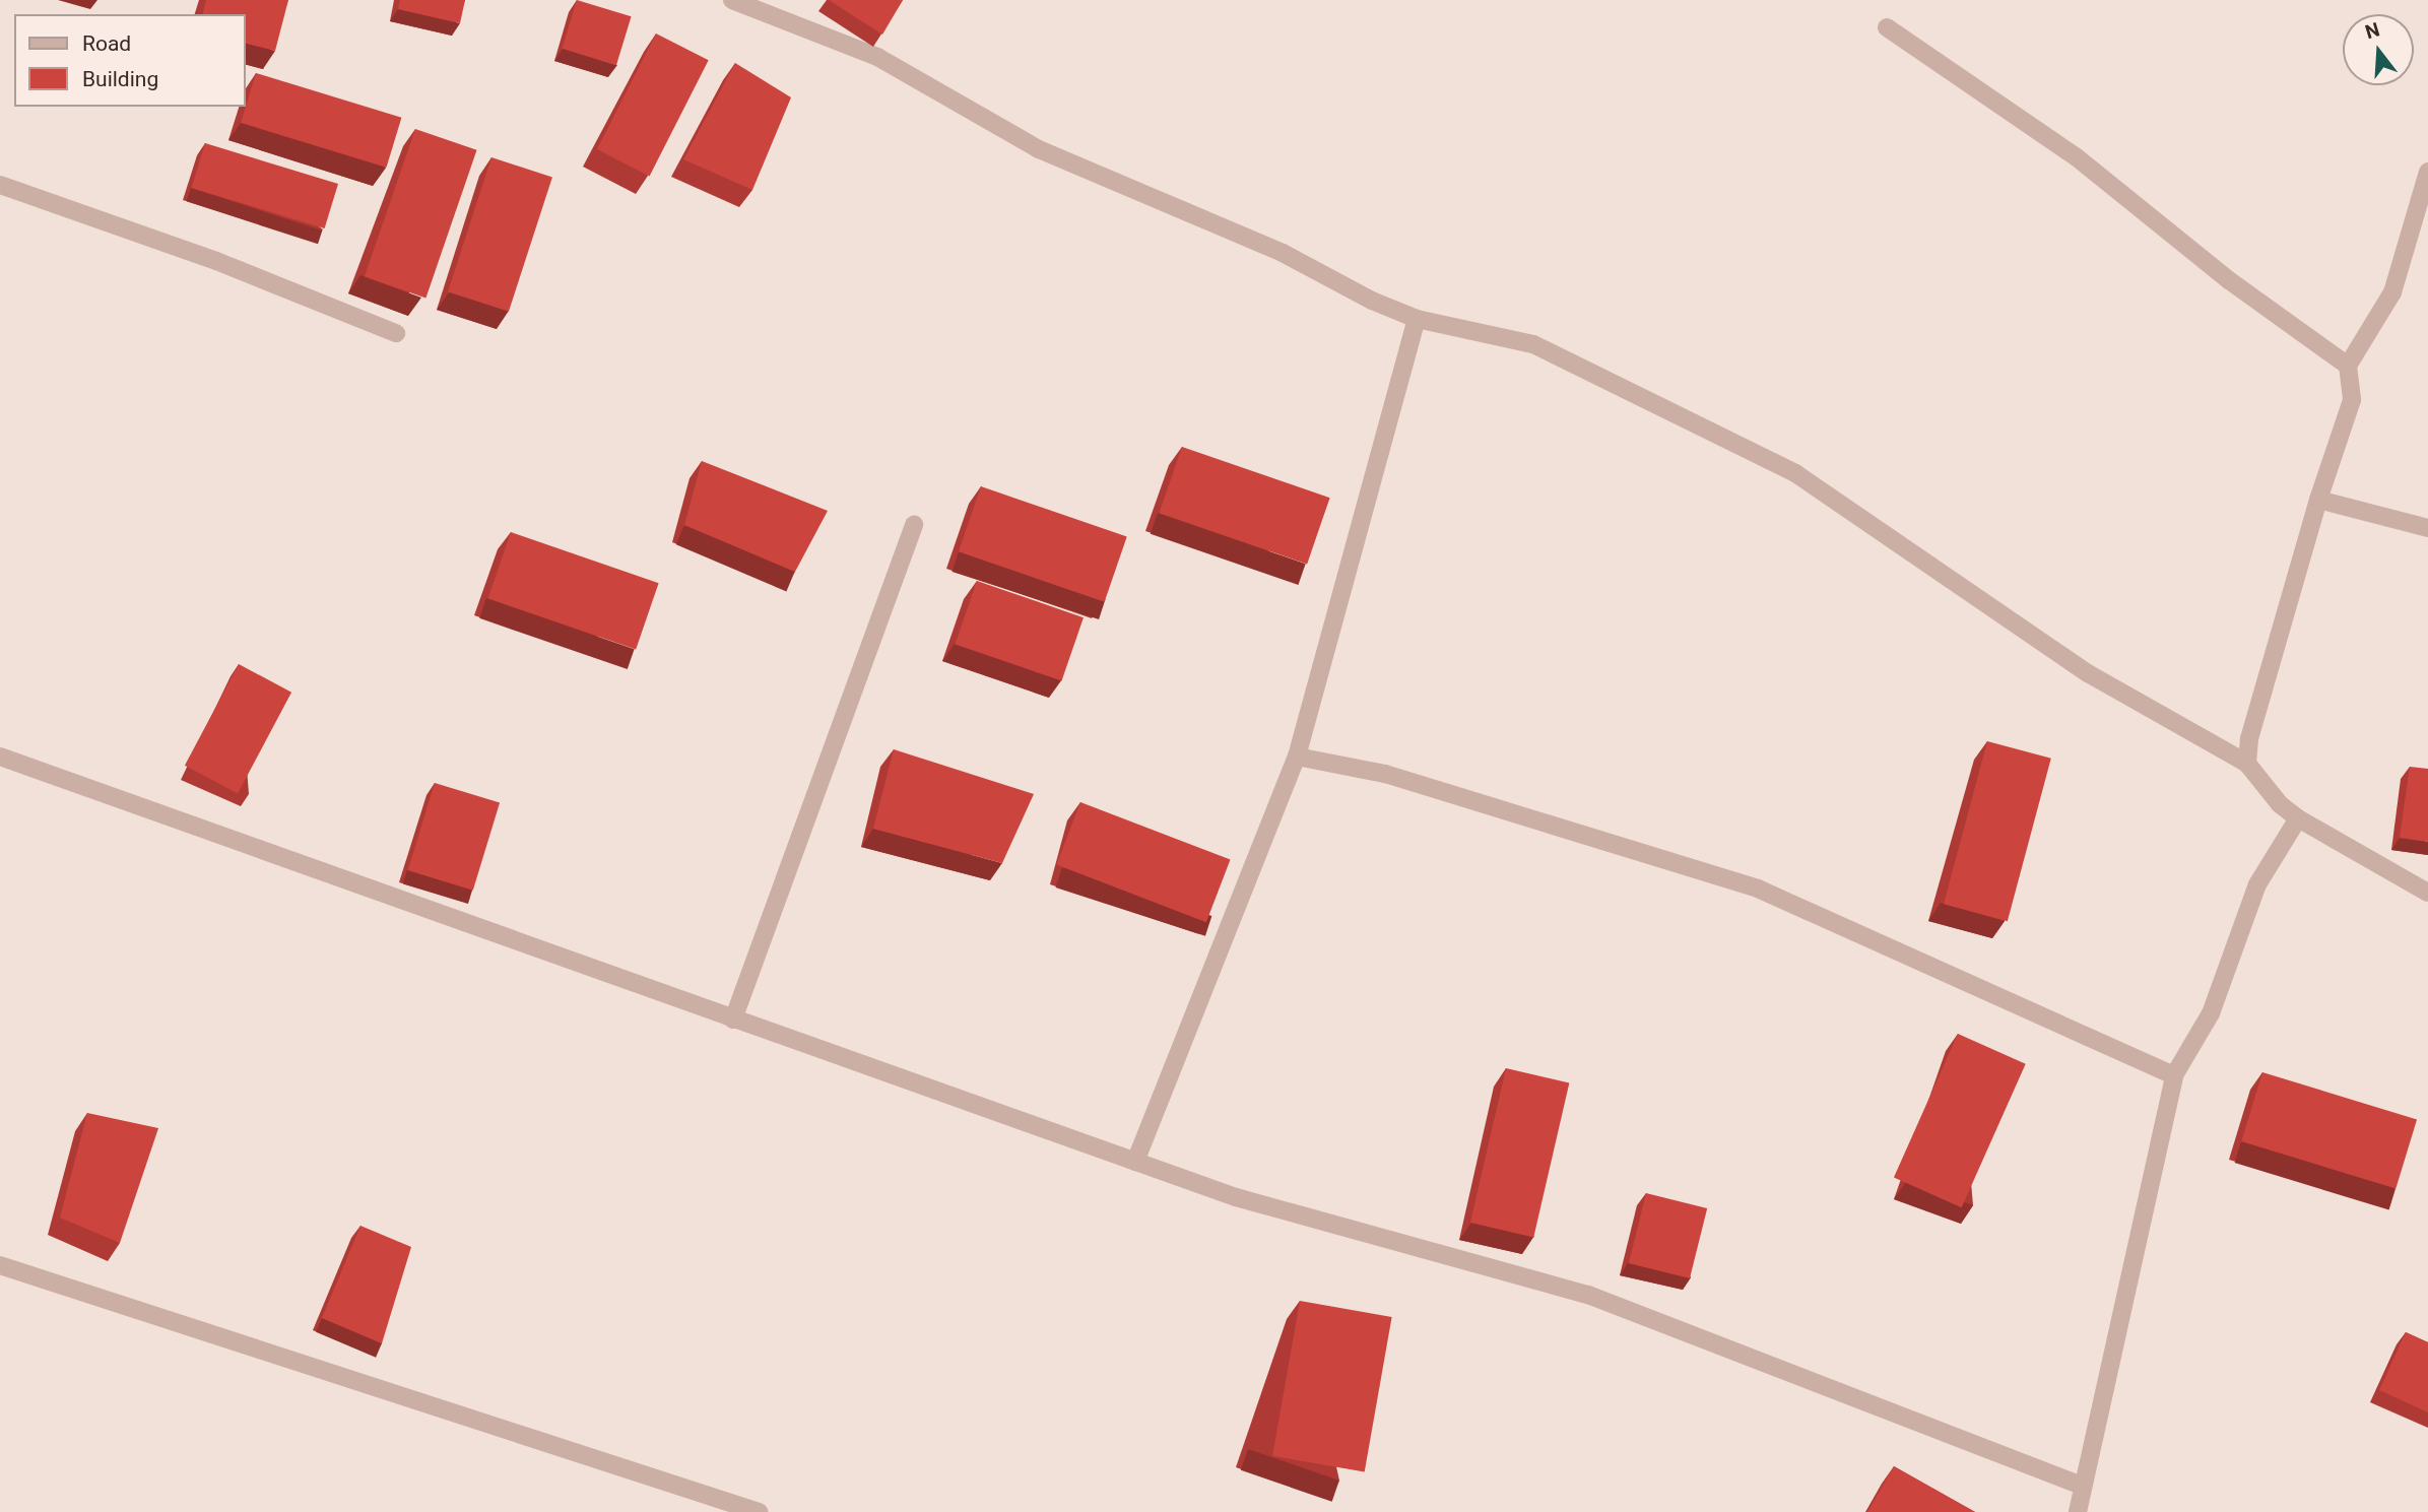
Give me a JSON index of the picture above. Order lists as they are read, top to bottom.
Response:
{
  "legend": ["Road", "Building"],
  "north": "top"
}
